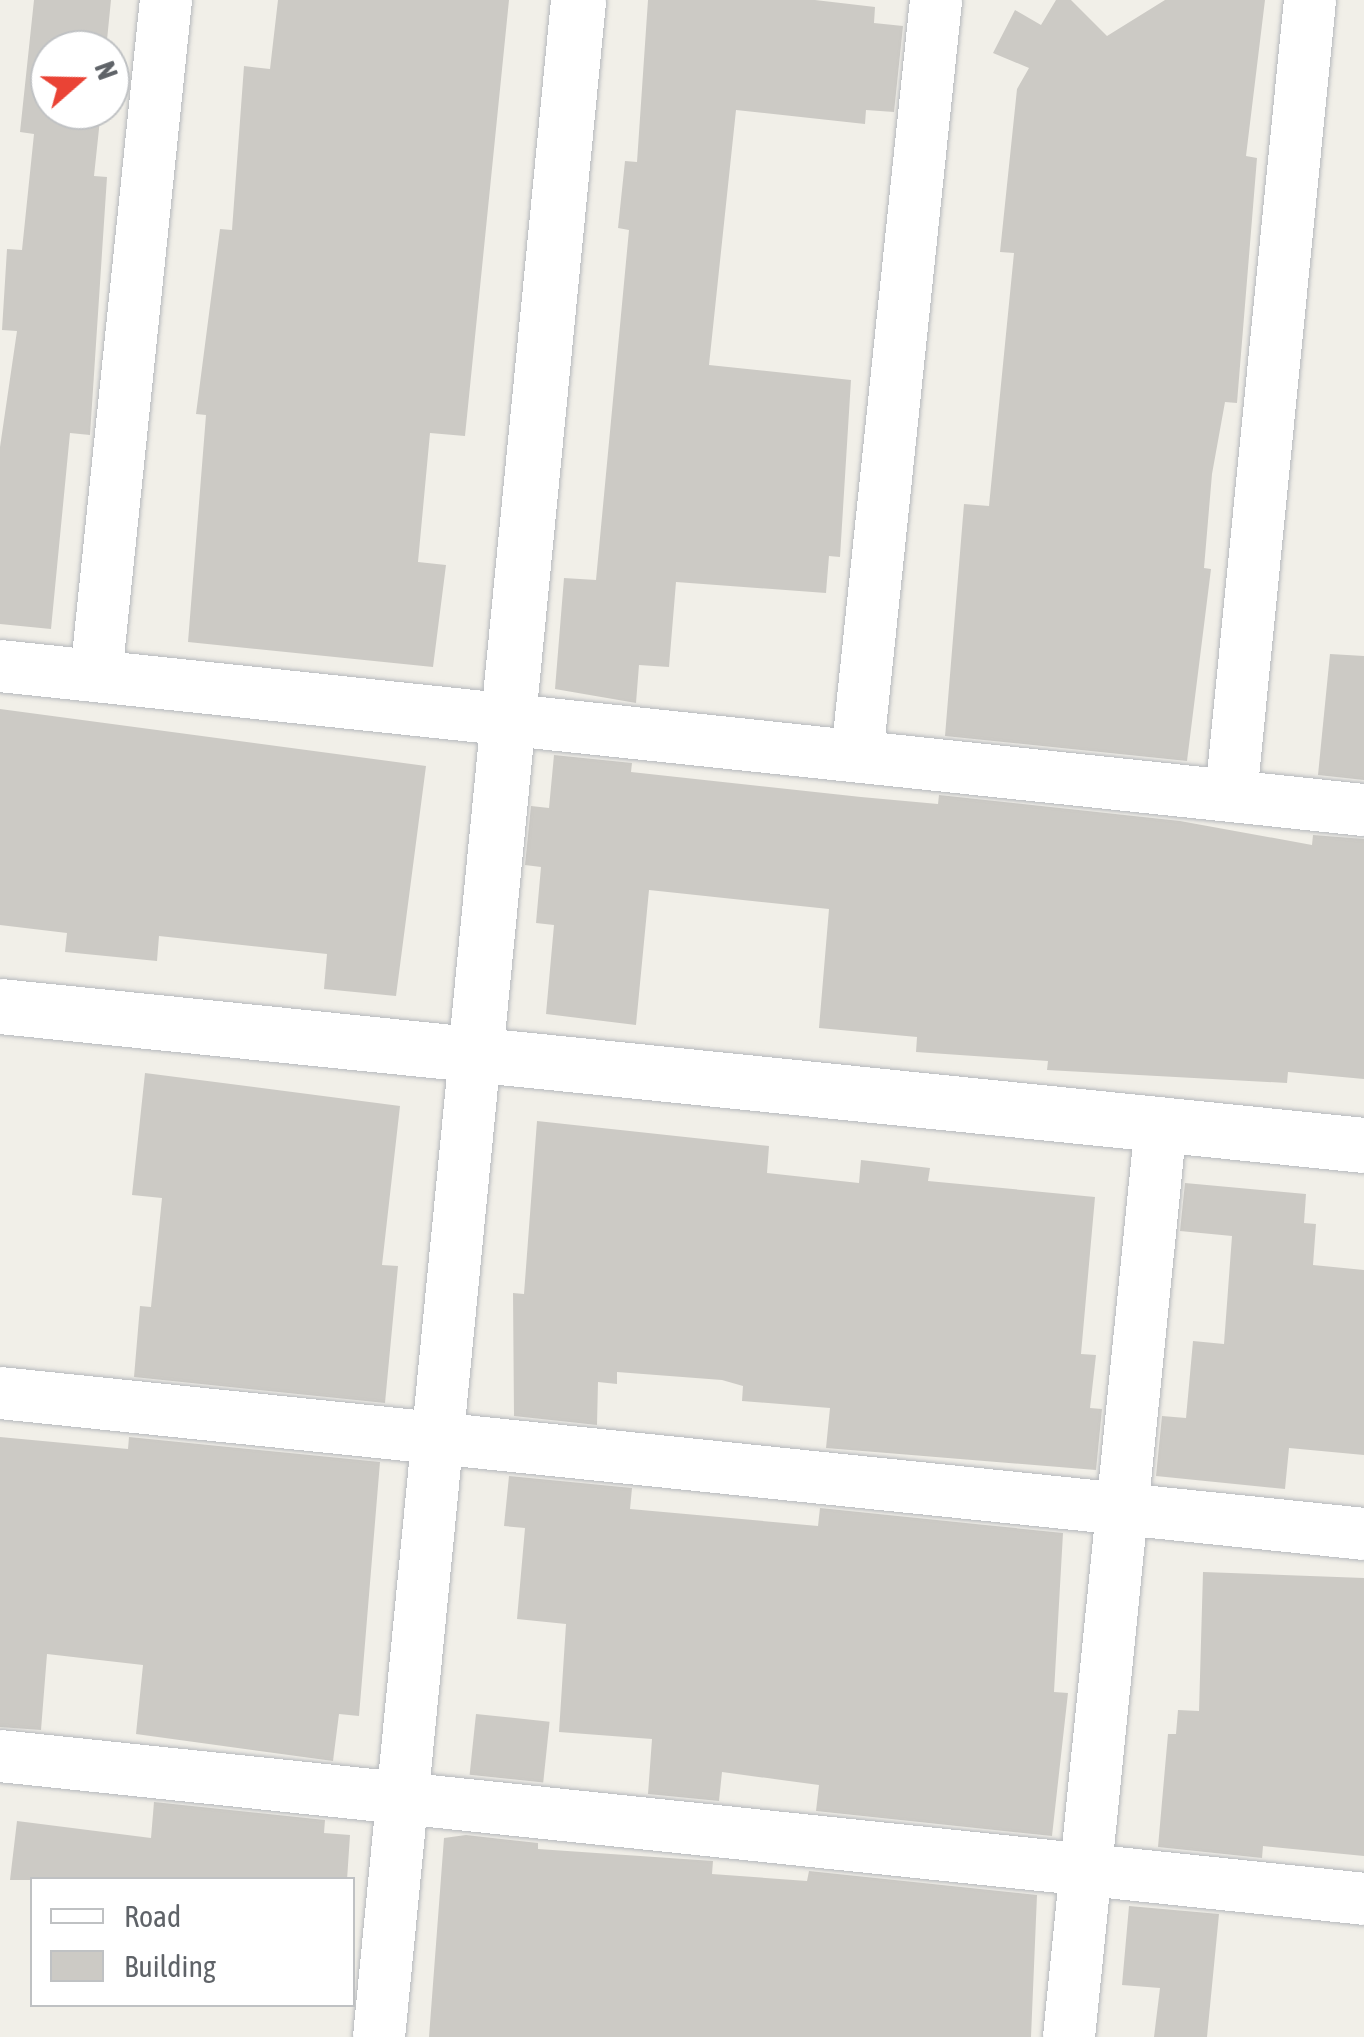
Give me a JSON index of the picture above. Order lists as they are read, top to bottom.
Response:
{
  "legend": ["Road", "Building"],
  "north": "right"
}
